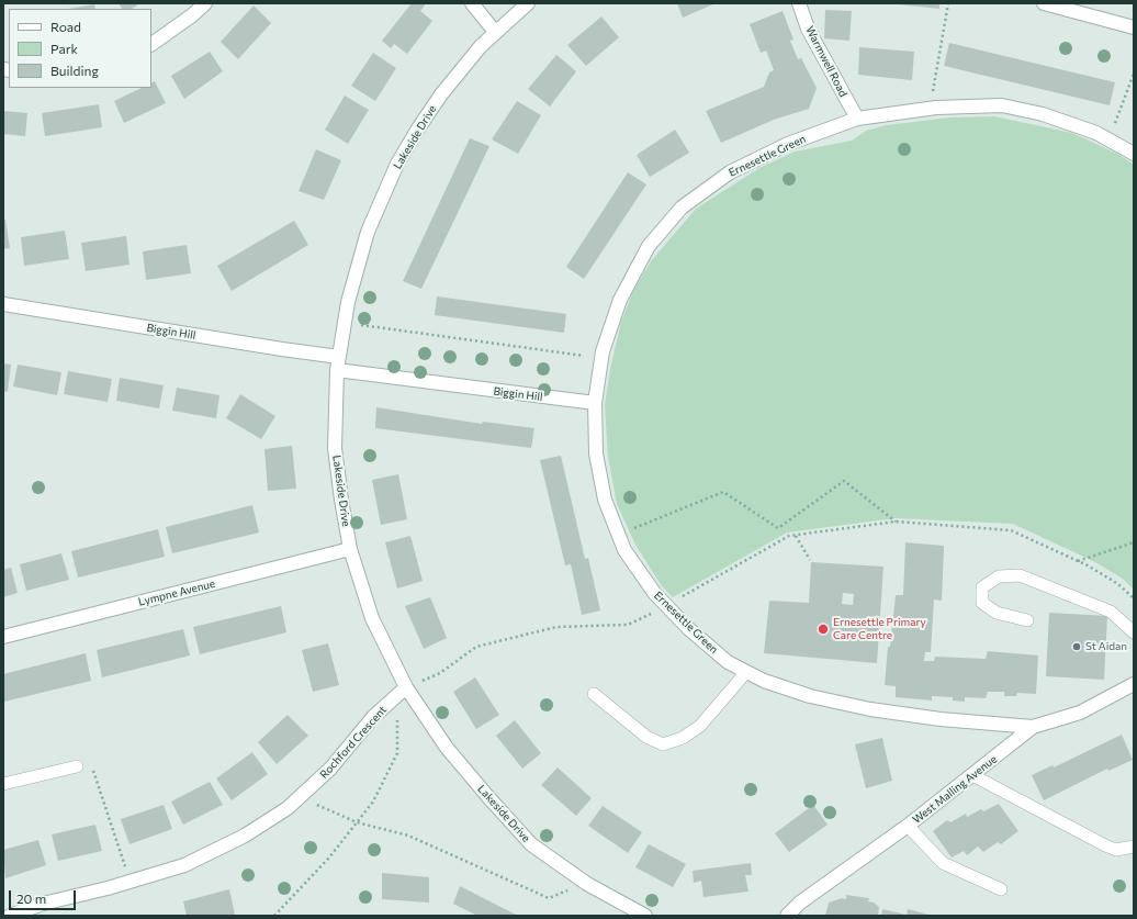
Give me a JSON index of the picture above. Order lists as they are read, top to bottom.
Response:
{
  "streets": {
    "street": [
      "Warmwell Road",
      "Lakeside Drive",
      "Ernesettle Green",
      "Biggin Hill",
      "Lympne Avenue",
      "Rochford Crescent",
      "West Malling Avenue"
    ]
  },
  "crossings": [
    ["Warmwell Road", "Ernesettle Green"],
    ["Lakeside Drive", "Biggin Hill"],
    ["Lakeside Drive", "Lympne Avenue"],
    ["Lakeside Drive", "Rochford Crescent"],
    ["Ernesettle Green", "Biggin Hill"],
    ["Ernesettle Green", "West Malling Avenue"]
  ],
  "places": ["Ernesettle Primary Care Centre", "St Aidan"],
  "legend": ["Road", "Park", "Building"],
  "scale_bar": "20 m"
}
